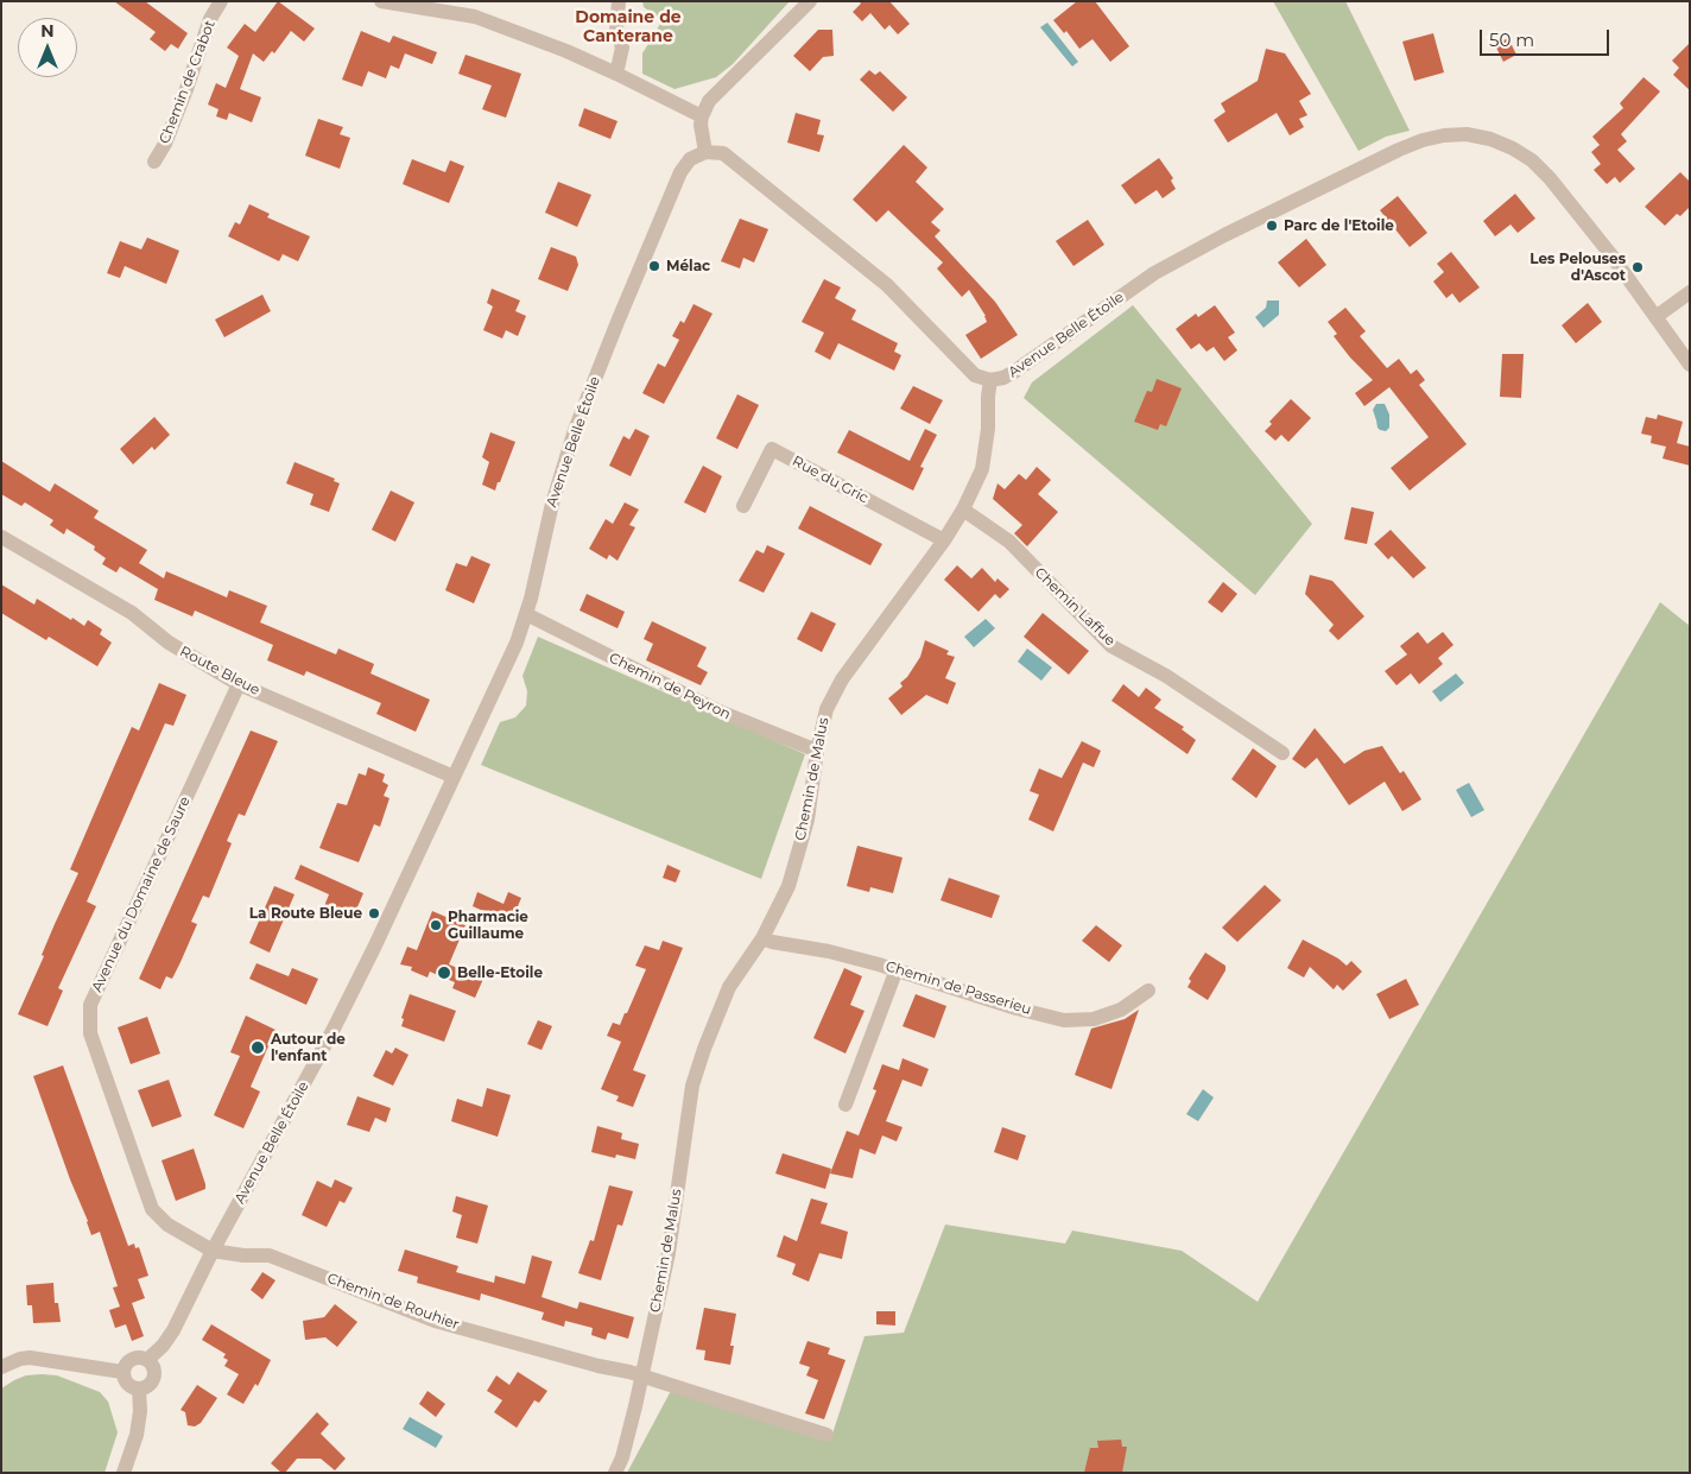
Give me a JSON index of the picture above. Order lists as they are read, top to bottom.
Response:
{
  "streets": {
    "street": [
      "Chemin de Crabot",
      "Avenue Belle Étoile",
      "Rue du Gric",
      "Chemin Laffue",
      "Route Bleue",
      "Chemin de Peyron",
      "Chemin de Malus",
      "Avenue du Domaine de Saure",
      "Chemin de Passerieu",
      "Chemin de Rouhier"
    ]
  },
  "crossings": [
    ["Avenue Belle Étoile", "Route Bleue"],
    ["Avenue Belle Étoile", "Chemin de Peyron"],
    ["Avenue Belle Étoile", "Chemin de Malus"],
    ["Avenue Belle Étoile", "Avenue du Domaine de Saure"],
    ["Avenue Belle Étoile", "Chemin de Rouhier"],
    ["Rue du Gric", "Chemin de Malus"],
    ["Chemin Laffue", "Chemin de Malus"],
    ["Route Bleue", "Avenue du Domaine de Saure"],
    ["Chemin de Peyron", "Chemin de Malus"],
    ["Chemin de Malus", "Chemin de Passerieu"],
    ["Chemin de Malus", "Chemin de Rouhier"],
    ["Avenue du Domaine de Saure", "Chemin de Rouhier"]
  ],
  "districts": ["Domaine de Canterane"],
  "places": [
    "Parc de l'Etoile",
    "Mélac",
    "Les Pelouses d'Ascot",
    "La Route Bleue",
    "Pharmacie Guillaume",
    "Belle-Etoile",
    "Autour de l'enfant"
  ],
  "scale_bar": "50 m",
  "north": "top"
}
